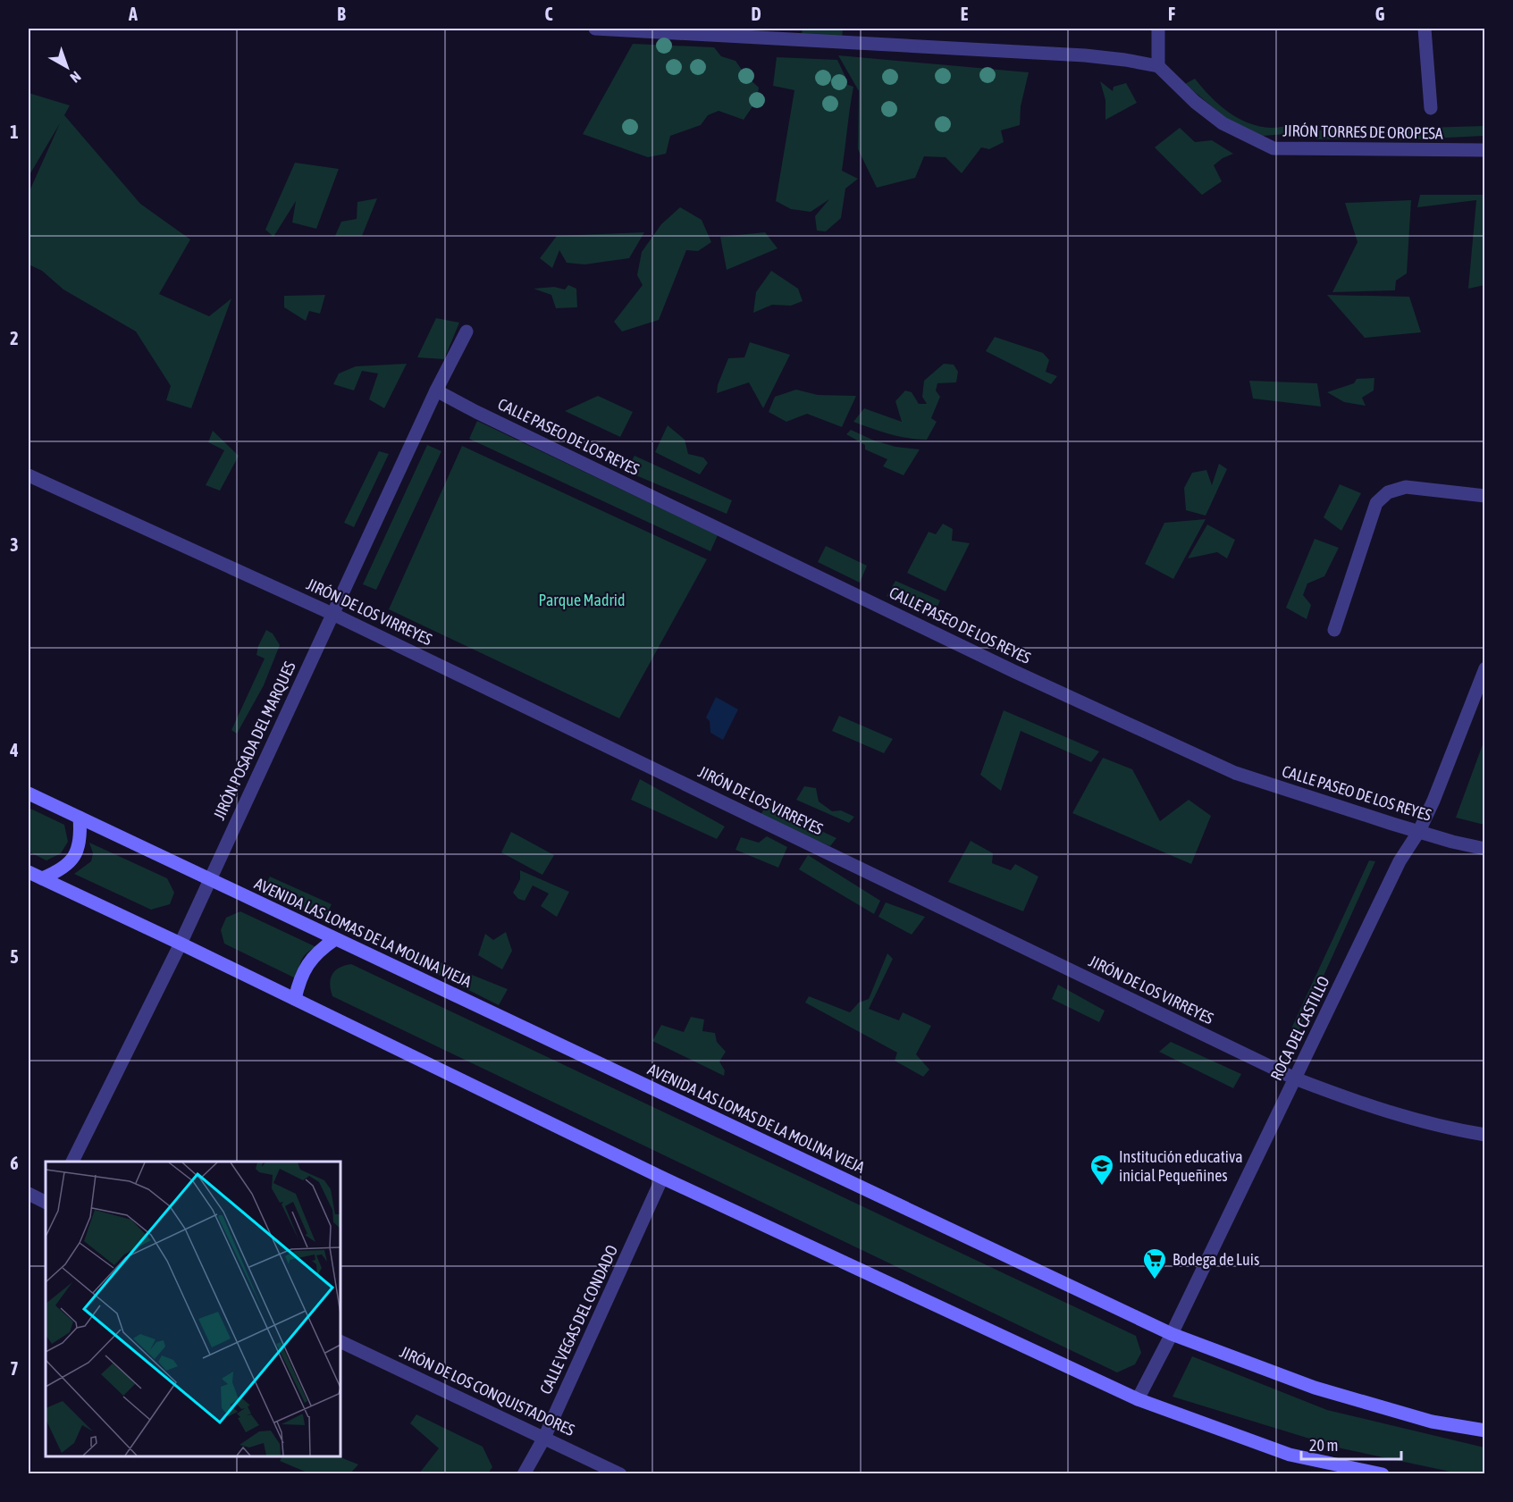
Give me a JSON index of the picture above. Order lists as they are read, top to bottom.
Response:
{
  "streets": {
    "street": [
      "JIRÓN TORRES DE OROPESA",
      "CALLE PASEO DE LOS REYES",
      "JIRÓN DE LOS VIRREYES",
      "JIRÓN POSADA DEL MARQUES",
      "AVENIDA LAS LOMAS DE LA MOLINA VIEJA",
      "ROCA DEL CASTILLO",
      "CALLE VEGAS DEL CONDADO",
      "JIRÓN DE LOS CONQUISTADORES"
    ]
  },
  "crossings": [
    ["CALLE PASEO DE LOS REYES", "JIRÓN POSADA DEL MARQUES"],
    ["CALLE PASEO DE LOS REYES", "ROCA DEL CASTILLO"],
    ["JIRÓN DE LOS VIRREYES", "JIRÓN POSADA DEL MARQUES"],
    ["JIRÓN DE LOS VIRREYES", "ROCA DEL CASTILLO"],
    ["JIRÓN POSADA DEL MARQUES", "AVENIDA LAS LOMAS DE LA MOLINA VIEJA"],
    ["AVENIDA LAS LOMAS DE LA MOLINA VIEJA", "ROCA DEL CASTILLO"],
    ["CALLE VEGAS DEL CONDADO", "JIRÓN DE LOS CONQUISTADORES"]
  ],
  "parks": ["Parque Madrid"],
  "places": {
    "school or university": ["Institución educativa inicial Pequeñines"],
    "supermarket": ["Bodega de Luis"]
  },
  "scale_bar": "20 m",
  "north": "bottom right",
  "grid": {
    "columns": [
      "A",
      "B",
      "C",
      "D",
      "E",
      "F",
      "G"
    ],
    "rows": [
      "1",
      "2",
      "3",
      "4",
      "5",
      "6",
      "7"
    ]
  }
}
